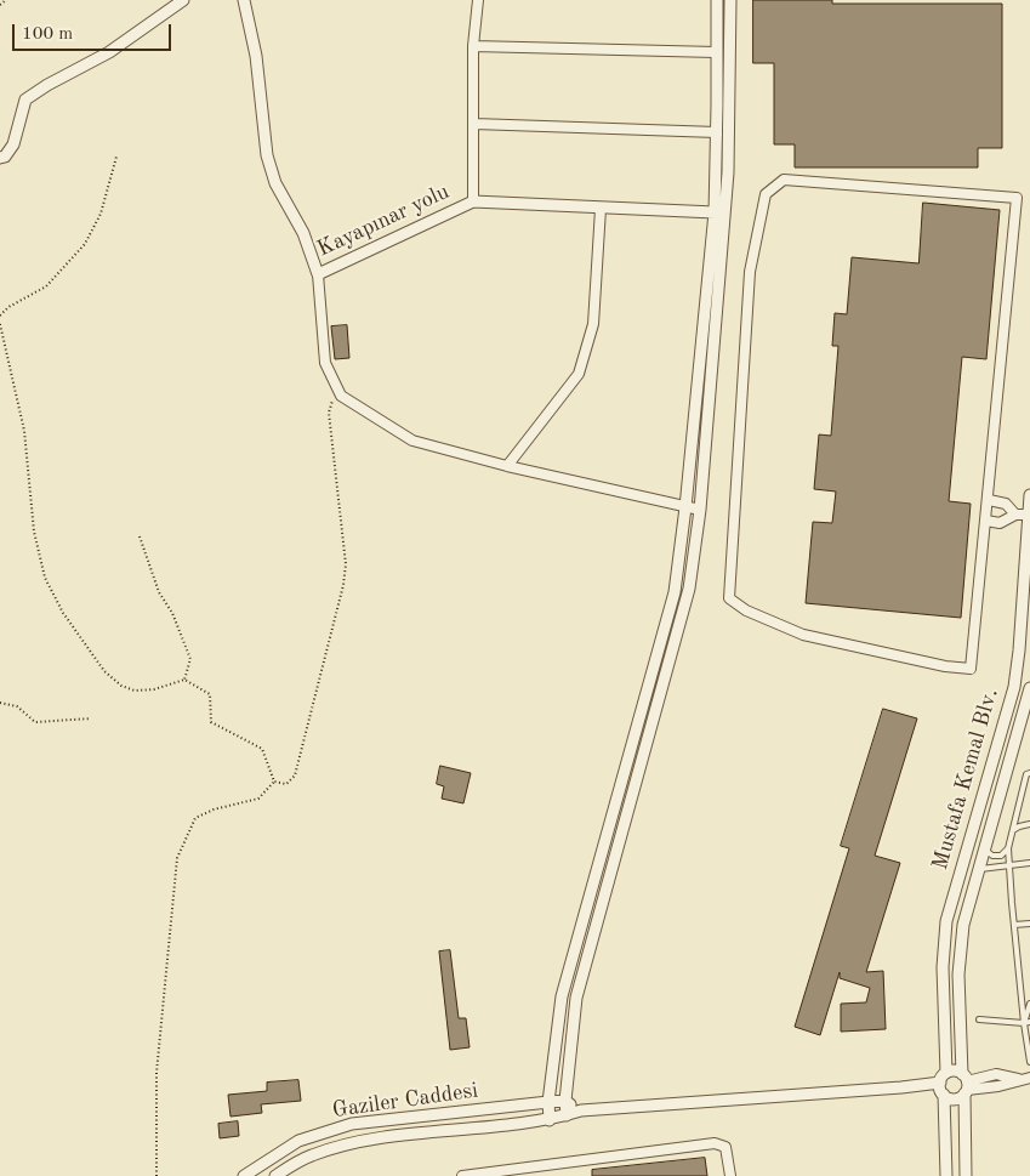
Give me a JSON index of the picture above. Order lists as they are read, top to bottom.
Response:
{
  "streets": {
    "street": ["Kayapınar yolu", "Mustafa Kemal Blv.", "Gaziler Caddesi"]
  },
  "crossings": [
    ["Mustafa Kemal Blv.", "Gaziler Caddesi"]
  ],
  "scale_bar": "100 m"
}
